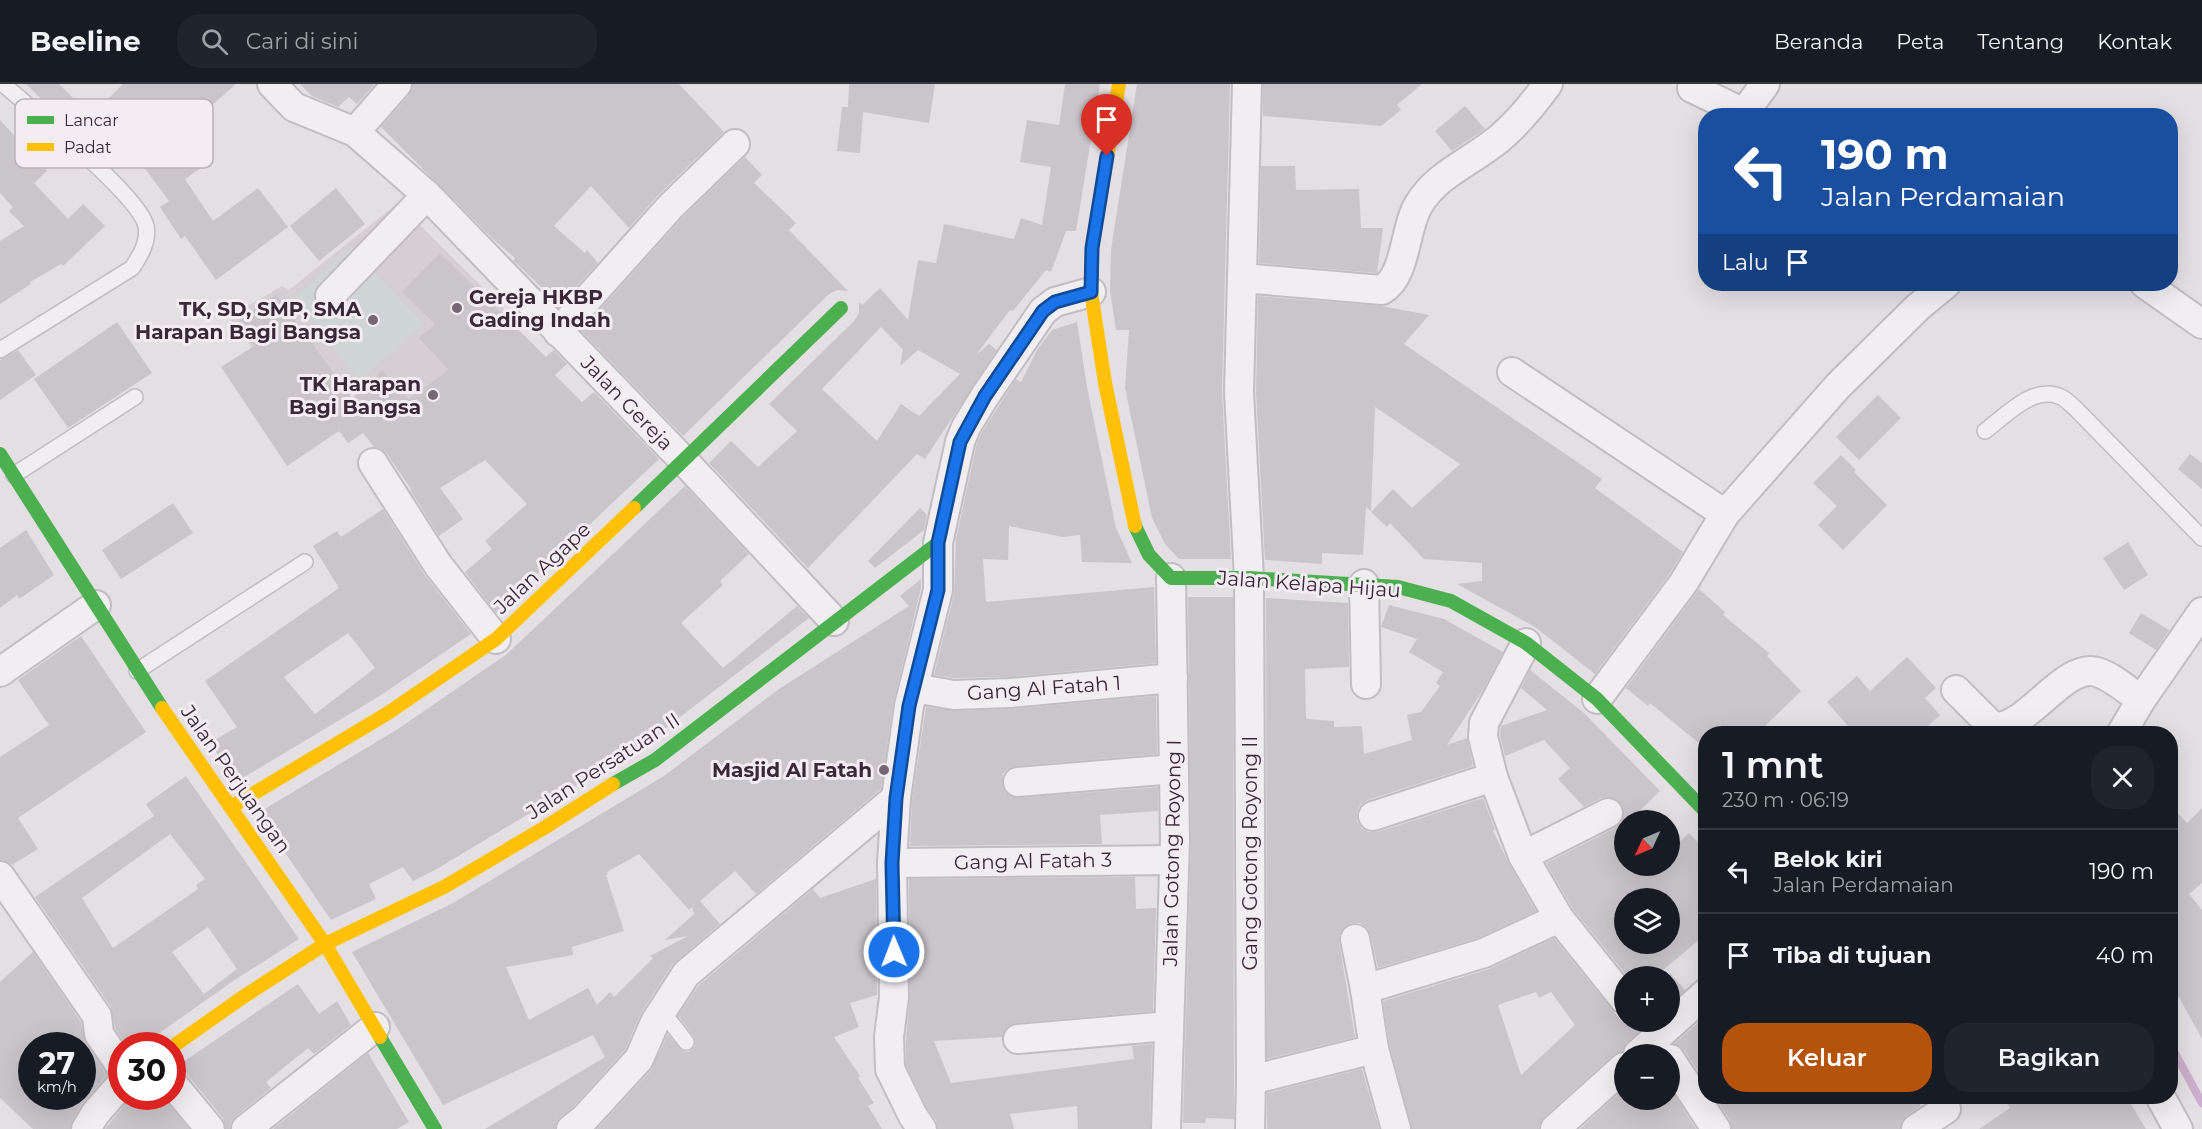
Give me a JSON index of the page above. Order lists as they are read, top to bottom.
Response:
{
  "streets": {
    "street": [
      "Jalan Gereja",
      "Jalan Agape",
      "Jalan Kelapa Hijau",
      "Gang Al Fatah 1",
      "Jalan Persatuan II",
      "Jalan Perjuangan",
      "Jalan Gotong Royong I",
      "Gang Gotong Royong II",
      "Gang Al Fatah 3"
    ]
  },
  "crossings": [
    ["Jalan Gereja", "Jalan Agape"],
    ["Jalan Gereja", "Jalan Persatuan II"],
    ["Jalan Agape", "Jalan Perjuangan"],
    ["Jalan Kelapa Hijau", "Jalan Gotong Royong I"],
    ["Jalan Kelapa Hijau", "Gang Gotong Royong II"],
    ["Gang Al Fatah 1", "Jalan Gotong Royong I"],
    ["Jalan Persatuan II", "Jalan Perjuangan"],
    ["Jalan Gotong Royong I", "Gang Al Fatah 3"]
  ],
  "places": [
    "Gereja HKBP Gading Indah",
    "TK, SD, SMP, SMA Harapan Bagi Bangsa",
    "TK Harapan Bagi Bangsa",
    "Masjid Al Fatah"
  ],
  "legend": ["Lancar", "Padat"],
  "north": "bottom left",
  "page": {
    "header": "Beeline",
    "search": "Cari di sini",
    "nav": [
      "Beranda",
      "Peta",
      "Tentang",
      "Kontak"
    ],
    "turn": ["190 m", "Jalan Perdamaian"],
    "then": "Lalu",
    "heading": ["1 mnt", "230 m · 06:19"],
    "map_buttons": ["+", "−"],
    "list": [
      {
        "name": "Belok kiri",
        "note": "Jalan Perdamaian",
        "value": "190 m"
      },
      {
        "name": "Tiba di tujuan",
        "value": "40 m"
      }
    ],
    "buttons": ["Keluar", "Bagikan"],
    "speed": "27 km/h",
    "limit": "30"
  }
}
